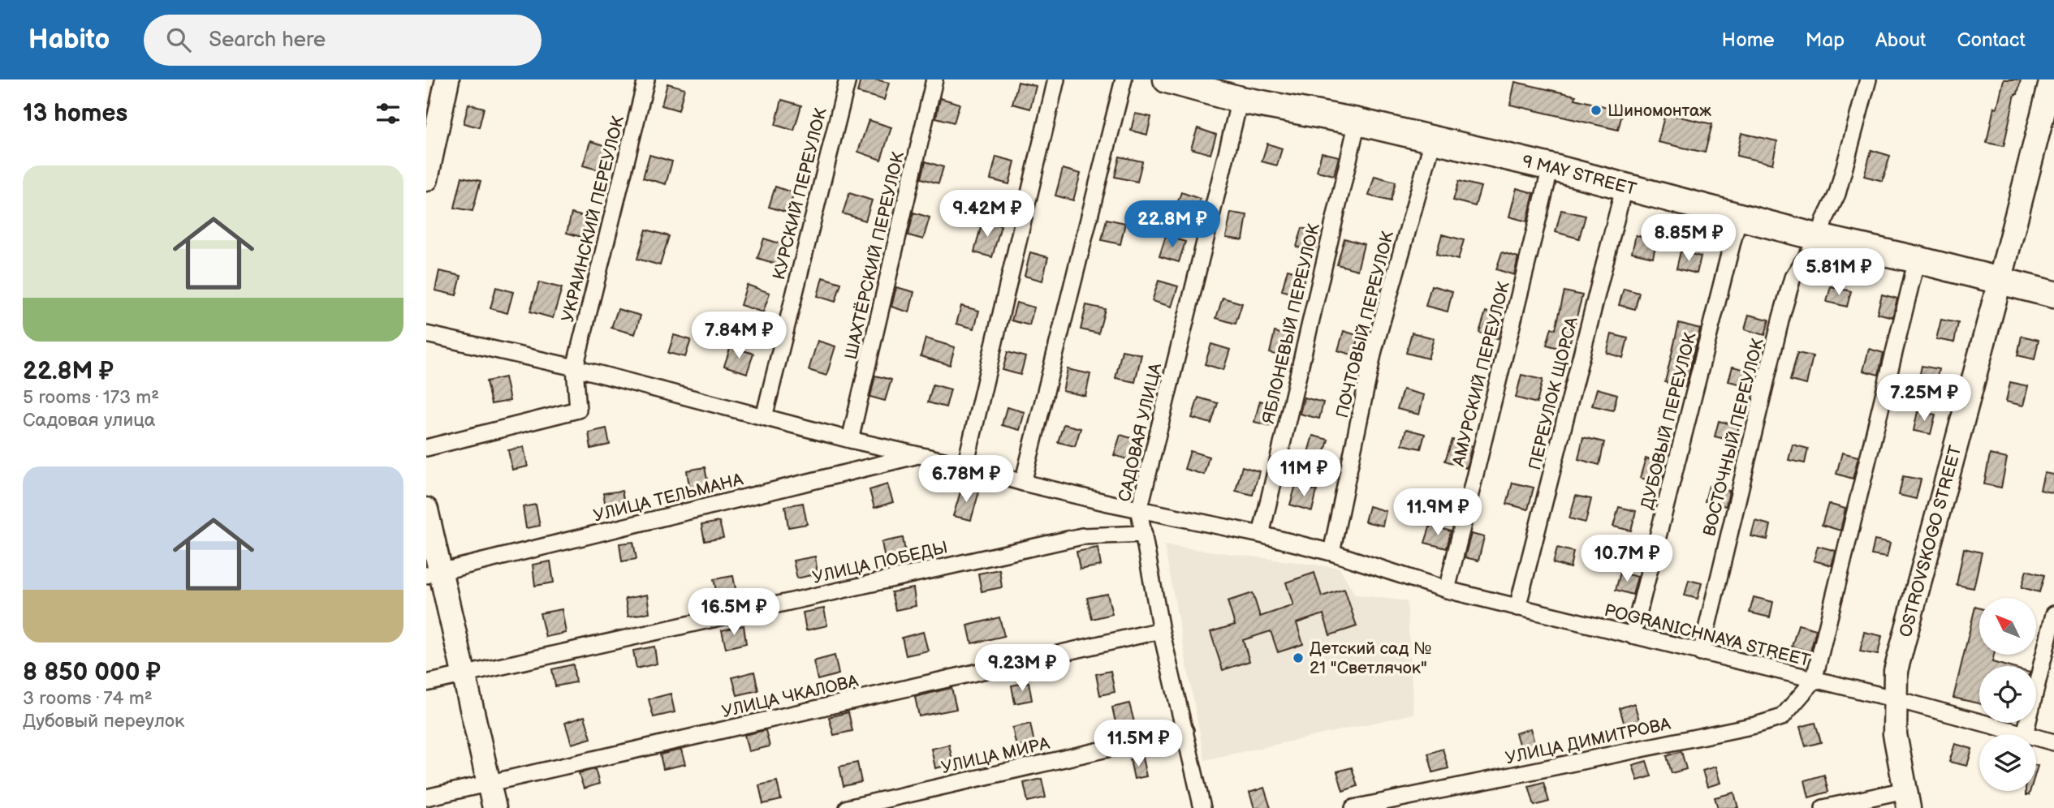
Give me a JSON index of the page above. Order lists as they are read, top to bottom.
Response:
{
  "streets": {
    "main road": ["9 MAY STREET", "OSTROVSKOGO STREET"],
    "street": [
      "КУРСКИЙ ПЕРЕУЛОК",
      "УКРАИНСКИЙ ПЕРЕУЛОК",
      "ШАХТЁРСКИЙ ПЕРЕУЛОК",
      "ЯБЛОНЕВЫЙ ПЕРЕУЛОК",
      "ПОЧТОВЫЙ ПЕРЕУЛОК",
      "АМУРСКИЙ ПЕРЕУЛОК",
      "ПЕРЕУЛОК ЩОРСА",
      "ДУБОВЫЙ ПЕРЕУЛОК",
      "САДОВАЯ УЛИЦА",
      "ВОСТОЧНЫЙ ПЕРЕУЛОК",
      "УЛИЦА ТЕЛЬМАНА",
      "УЛИЦА ПОБЕДЫ",
      "POGRANICHNAYA STREET",
      "УЛИЦА ЧКАЛОВА",
      "УЛИЦА ДИМИТРОВА",
      "УЛИЦА МИРА"
    ]
  },
  "crossings": [
    ["9 MAY STREET", "ЯБЛОНЕВЫЙ ПЕРЕУЛОК"],
    ["9 MAY STREET", "ПОЧТОВЫЙ ПЕРЕУЛОК"],
    ["9 MAY STREET", "АМУРСКИЙ ПЕРЕУЛОК"],
    ["9 MAY STREET", "ПЕРЕУЛОК ЩОРСА"],
    ["9 MAY STREET", "ДУБОВЫЙ ПЕРЕУЛОК"],
    ["9 MAY STREET", "САДОВАЯ УЛИЦА"],
    ["9 MAY STREET", "ВОСТОЧНЫЙ ПЕРЕУЛОК"],
    ["9 MAY STREET", "OSTROVSKOGO STREET"],
    ["КУРСКИЙ ПЕРЕУЛОК", "POGRANICHNAYA STREET"],
    ["УКРАИНСКИЙ ПЕРЕУЛОК", "POGRANICHNAYA STREET"],
    ["ШАХТЁРСКИЙ ПЕРЕУЛОК", "POGRANICHNAYA STREET"],
    ["ЯБЛОНЕВЫЙ ПЕРЕУЛОК", "POGRANICHNAYA STREET"],
    ["ПОЧТОВЫЙ ПЕРЕУЛОК", "POGRANICHNAYA STREET"],
    ["АМУРСКИЙ ПЕРЕУЛОК", "POGRANICHNAYA STREET"],
    ["ПЕРЕУЛОК ЩОРСА", "POGRANICHNAYA STREET"],
    ["ДУБОВЫЙ ПЕРЕУЛОК", "POGRANICHNAYA STREET"],
    ["САДОВАЯ УЛИЦА", "УЛИЦА ПОБЕДЫ"],
    ["САДОВАЯ УЛИЦА", "POGRANICHNAYA STREET"],
    ["САДОВАЯ УЛИЦА", "УЛИЦА ЧКАЛОВА"],
    ["САДОВАЯ УЛИЦА", "УЛИЦА МИРА"],
    ["ВОСТОЧНЫЙ ПЕРЕУЛОК", "POGRANICHNAYA STREET"],
    ["УЛИЦА ТЕЛЬМАНА", "POGRANICHNAYA STREET"],
    ["OSTROVSKOGO STREET", "POGRANICHNAYA STREET"],
    ["POGRANICHNAYA STREET", "УЛИЦА ДИМИТРОВА"]
  ],
  "places": ["Шиномонтаж", "Детский сад № 21 \"Светлячок\""],
  "north": "top left",
  "page": {
    "header": "Habito",
    "search": "Search here",
    "nav": [
      "Home",
      "Map",
      "About",
      "Contact"
    ],
    "heading": "13 homes",
    "list": [
      {
        "name": "22.8M ₽",
        "note": "5 rooms · 173 m² · Садовая улица"
      },
      {
        "name": "8 850 000 ₽",
        "note": "3 rooms · 74 m² · Дубовый переулок"
      }
    ],
    "price": [
      "9.42M ₽",
      "22.8M ₽",
      "8.85M ₽",
      "5.81M ₽",
      "7.84M ₽",
      "7.25M ₽",
      "11M ₽",
      "6.78M ₽",
      "11.9M ₽",
      "10.7M ₽",
      "16.5M ₽",
      "9.23M ₽",
      "11.5M ₽"
    ]
  }
}
